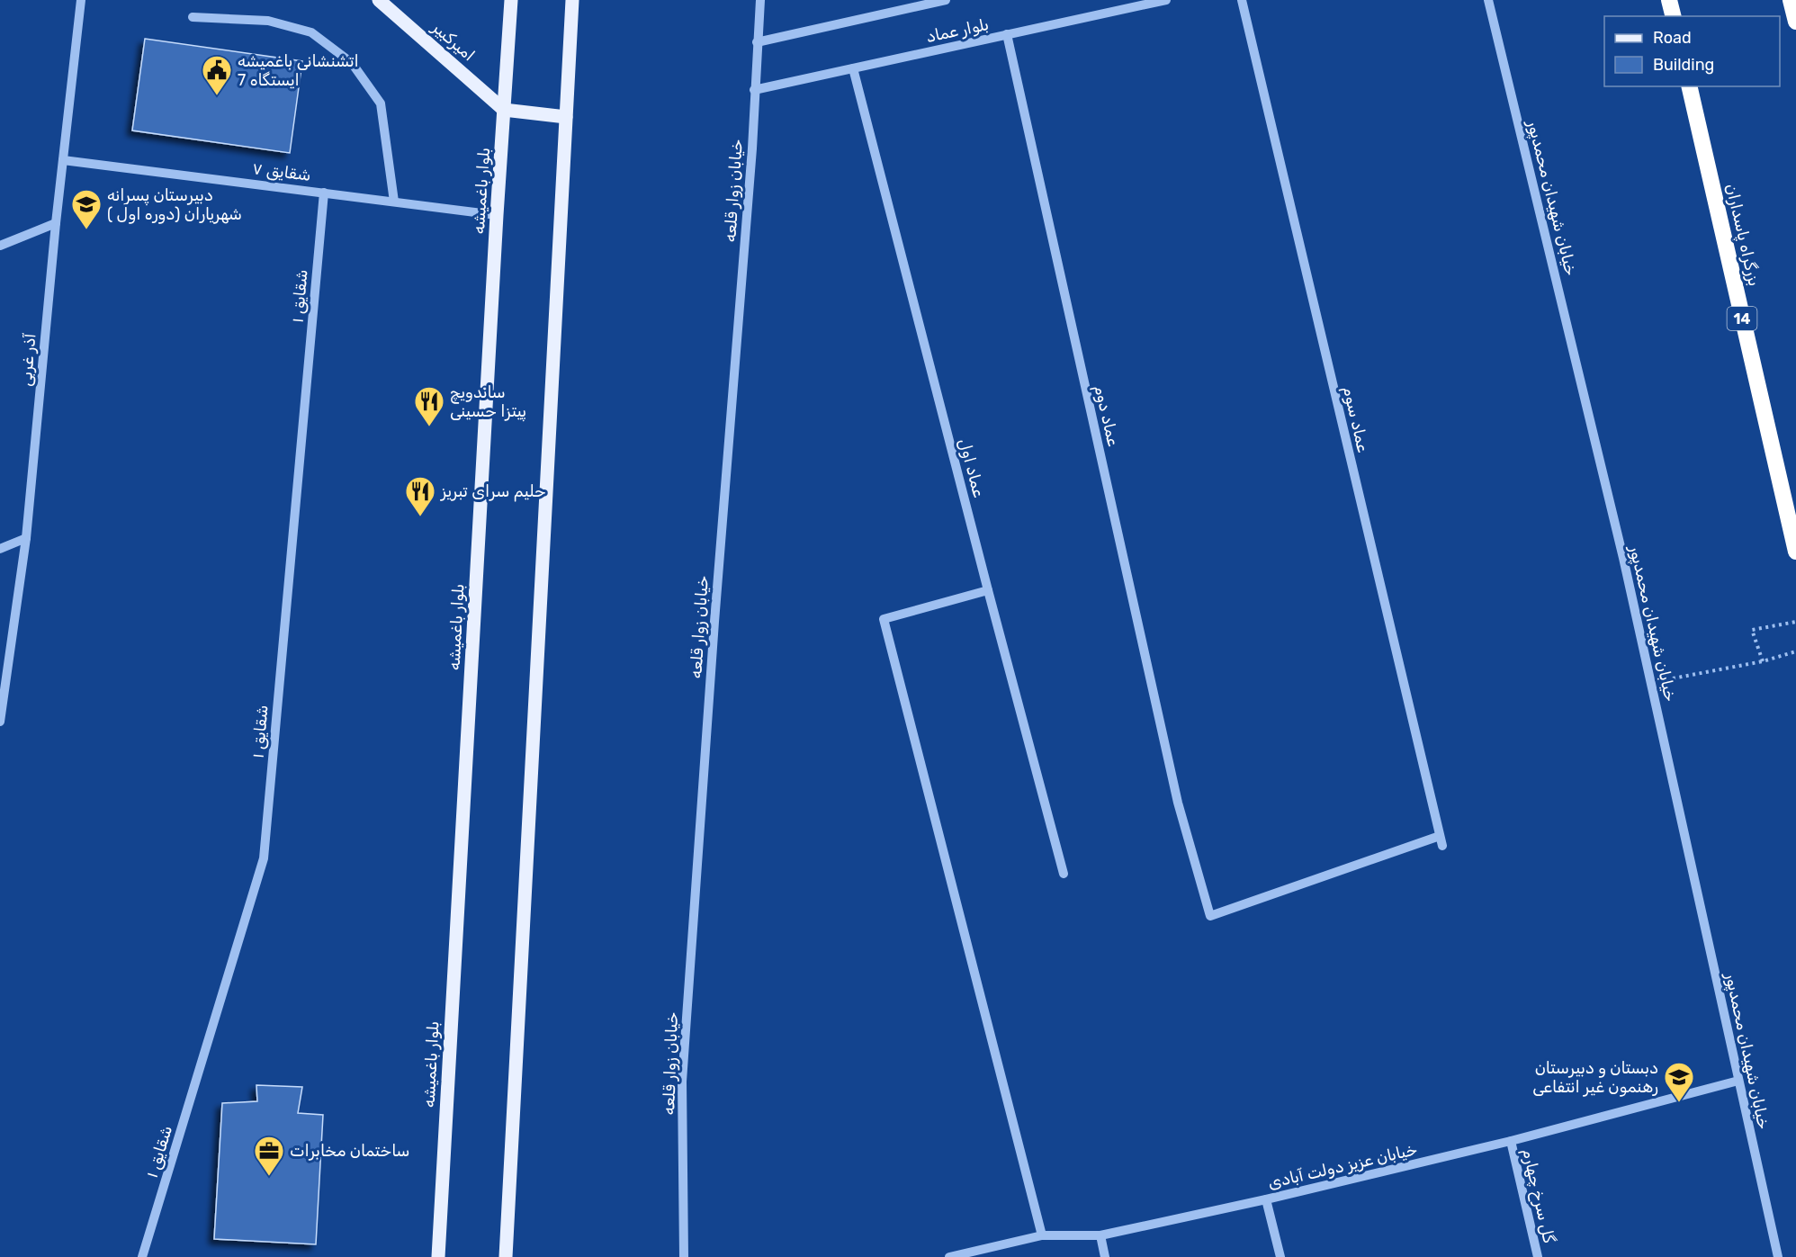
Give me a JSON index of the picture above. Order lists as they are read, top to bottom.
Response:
{
  "streets": {
    "highway": ["بزرگراه پاسداران", "14"],
    "main road": ["امیرکبیر", "بلوار باغمیشه"],
    "street": [
      "بلوار عماد",
      "شقایق ۷",
      "خیابان زوار قلعه",
      "خیابان شهیدان محمدپور",
      "شقایق ۱",
      "آذر غربی",
      "عماد دوم",
      "عماد سوم",
      "عماد اول",
      "خیابان عزیز دولت آبادی",
      "گل سرخ چهارم"
    ]
  },
  "crossings": [
    ["بلوار عماد", "خیابان زوار قلعه"],
    ["بلوار عماد", "عماد دوم"],
    ["بلوار عماد", "عماد اول"],
    ["امیرکبیر", "بلوار باغمیشه"],
    ["شقایق ۷", "بلوار باغمیشه"],
    ["شقایق ۷", "شقایق ۱"],
    ["شقایق ۷", "آذر غربی"],
    ["خیابان شهیدان محمدپور", "خیابان عزیز دولت آبادی"],
    ["عماد دوم", "عماد سوم"],
    ["خیابان عزیز دولت آبادی", "گل سرخ چهارم"]
  ],
  "places": {
    "public building": ["اتشنشانی باغمیشه ایستگاه 7"],
    "school or university": ["دبیرستان پسرانه شهریاران (دوره اول )", "دبستان و دبیرستان رهنمون غیر انتفاعی"],
    "restaurant": ["ساندویچ پیتزا حسینی", "حلیم سرای تبریز"],
    "office": ["ساختمان مخابرات"]
  },
  "legend": ["Road", "Building"]
}
